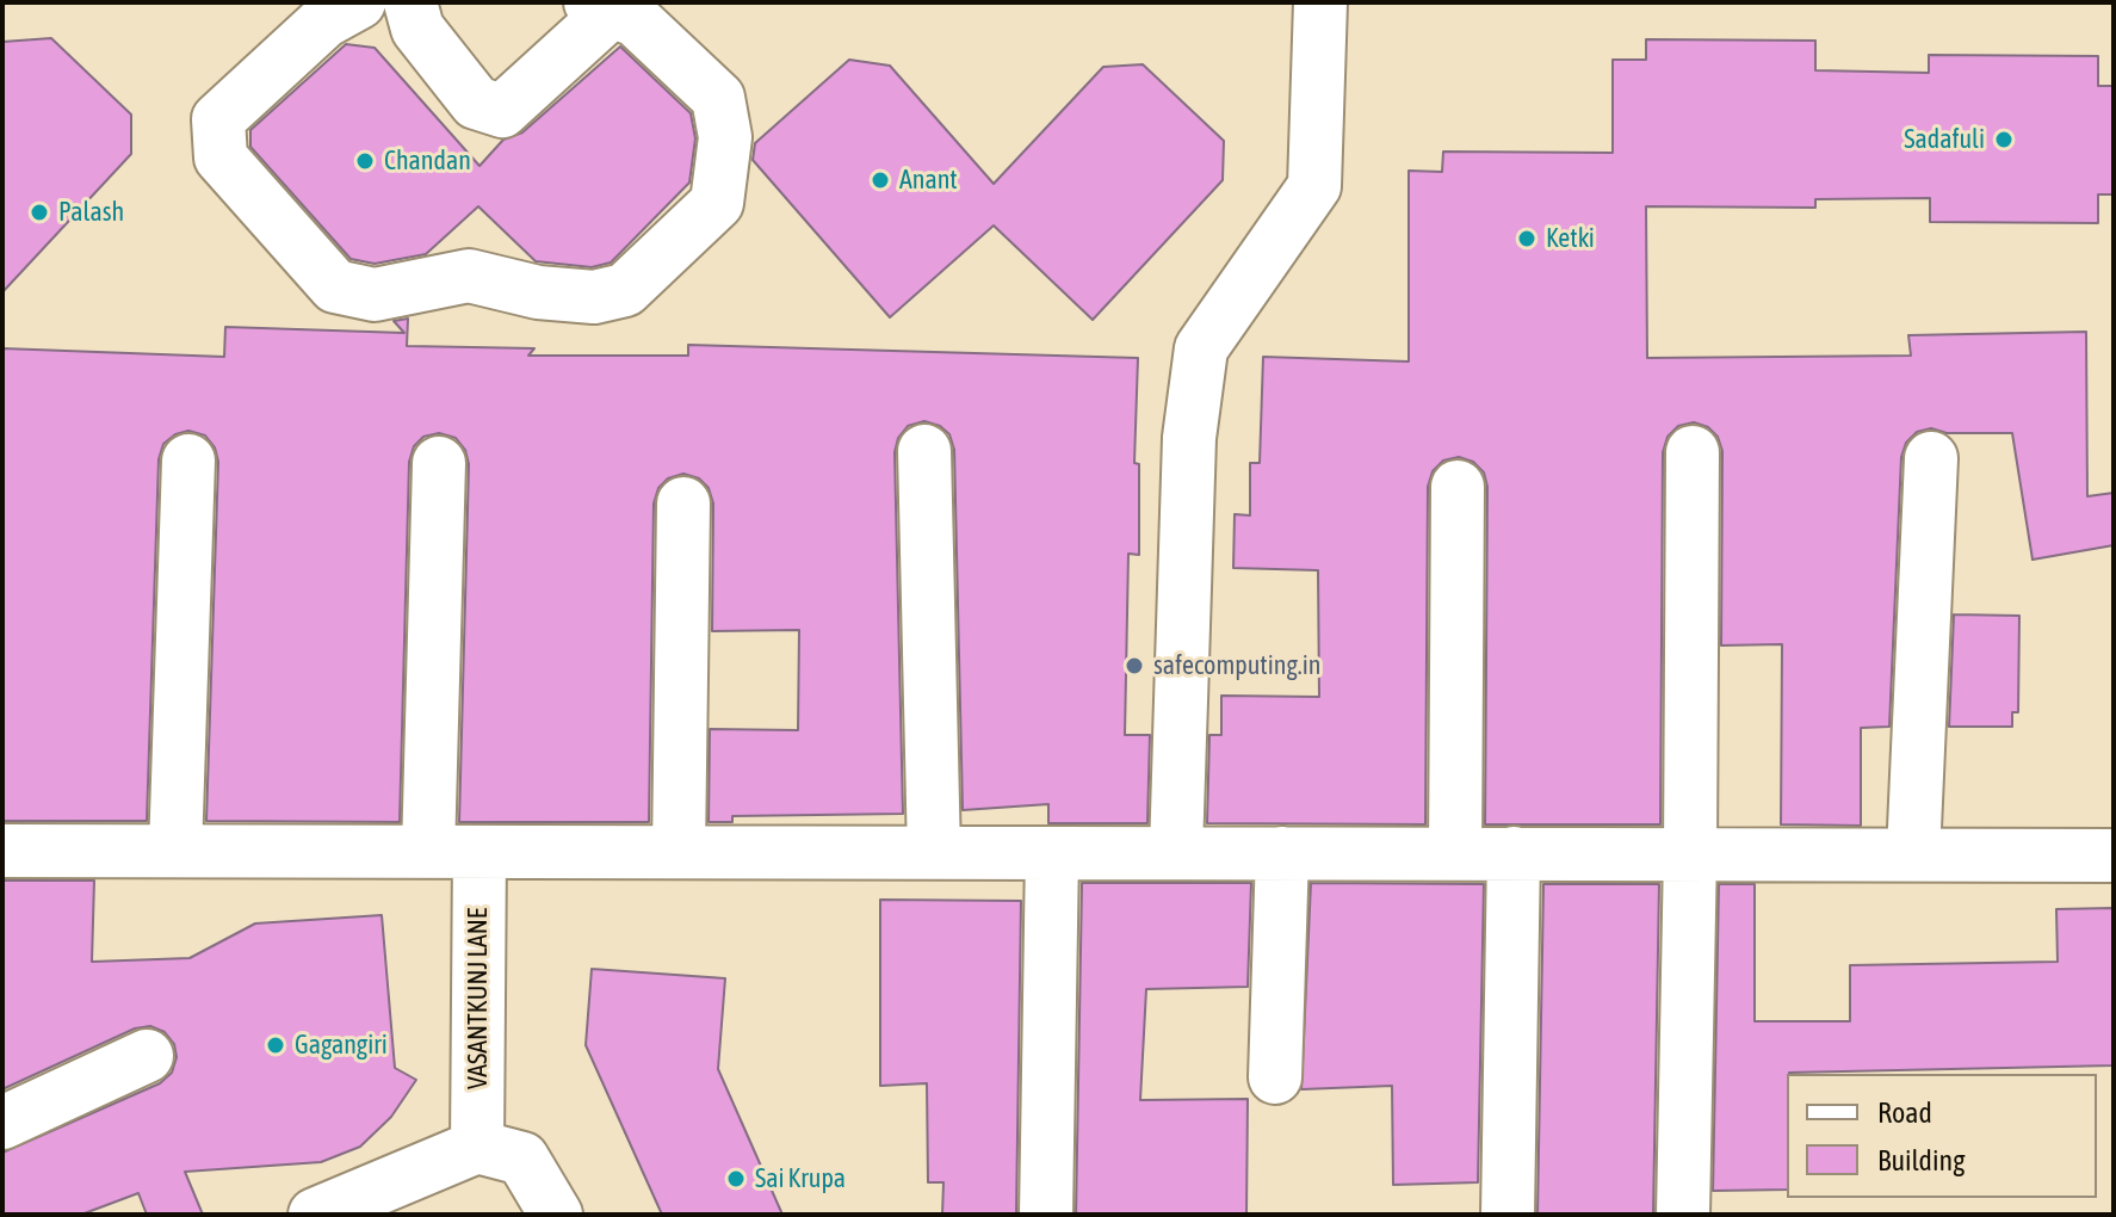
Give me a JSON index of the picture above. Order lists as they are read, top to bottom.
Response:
{
  "streets": {
    "street": ["VASANTKUNJ LANE"]
  },
  "places": [
    "Sadafuli",
    "Chandan",
    "Anant",
    "Palash",
    "Ketki",
    "safecomputing.in",
    "Gagangiri",
    "Sai Krupa"
  ],
  "legend": ["Road", "Building"]
}
